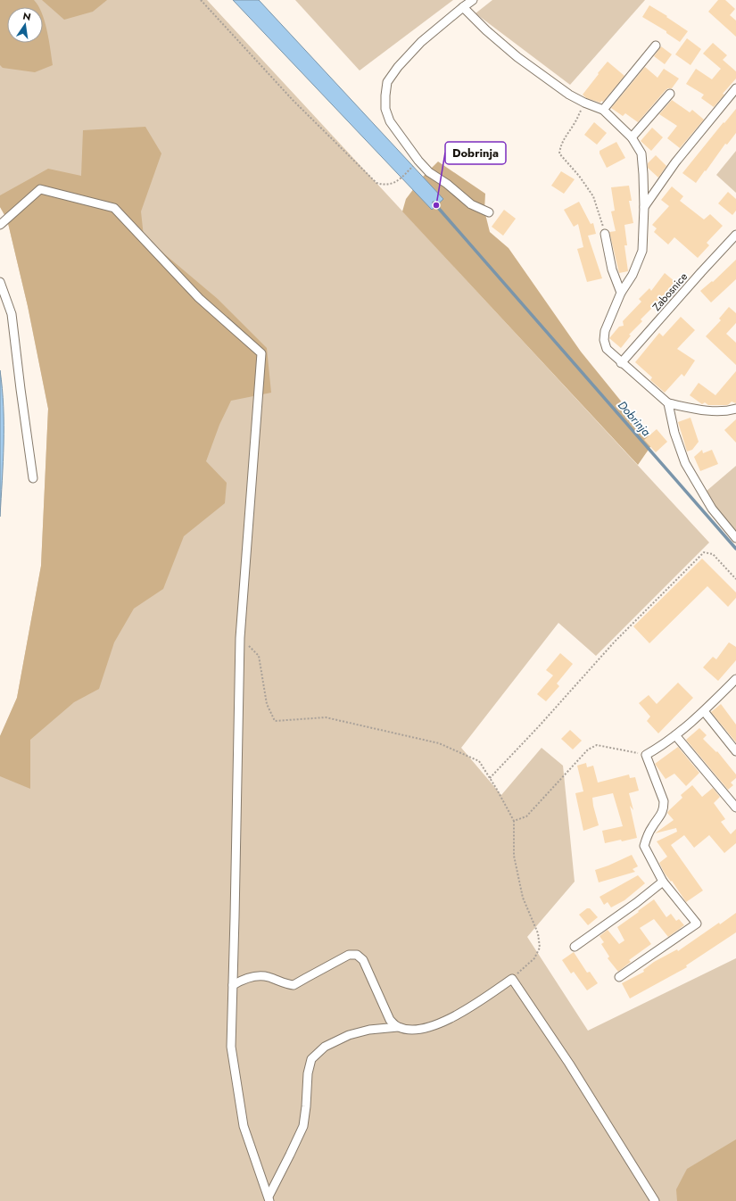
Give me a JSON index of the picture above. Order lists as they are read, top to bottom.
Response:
{
  "streets": {
    "street": ["Zabosnice"]
  },
  "water": ["Dobrinja"],
  "places": ["Dobrinja"],
  "north": "top"
}
